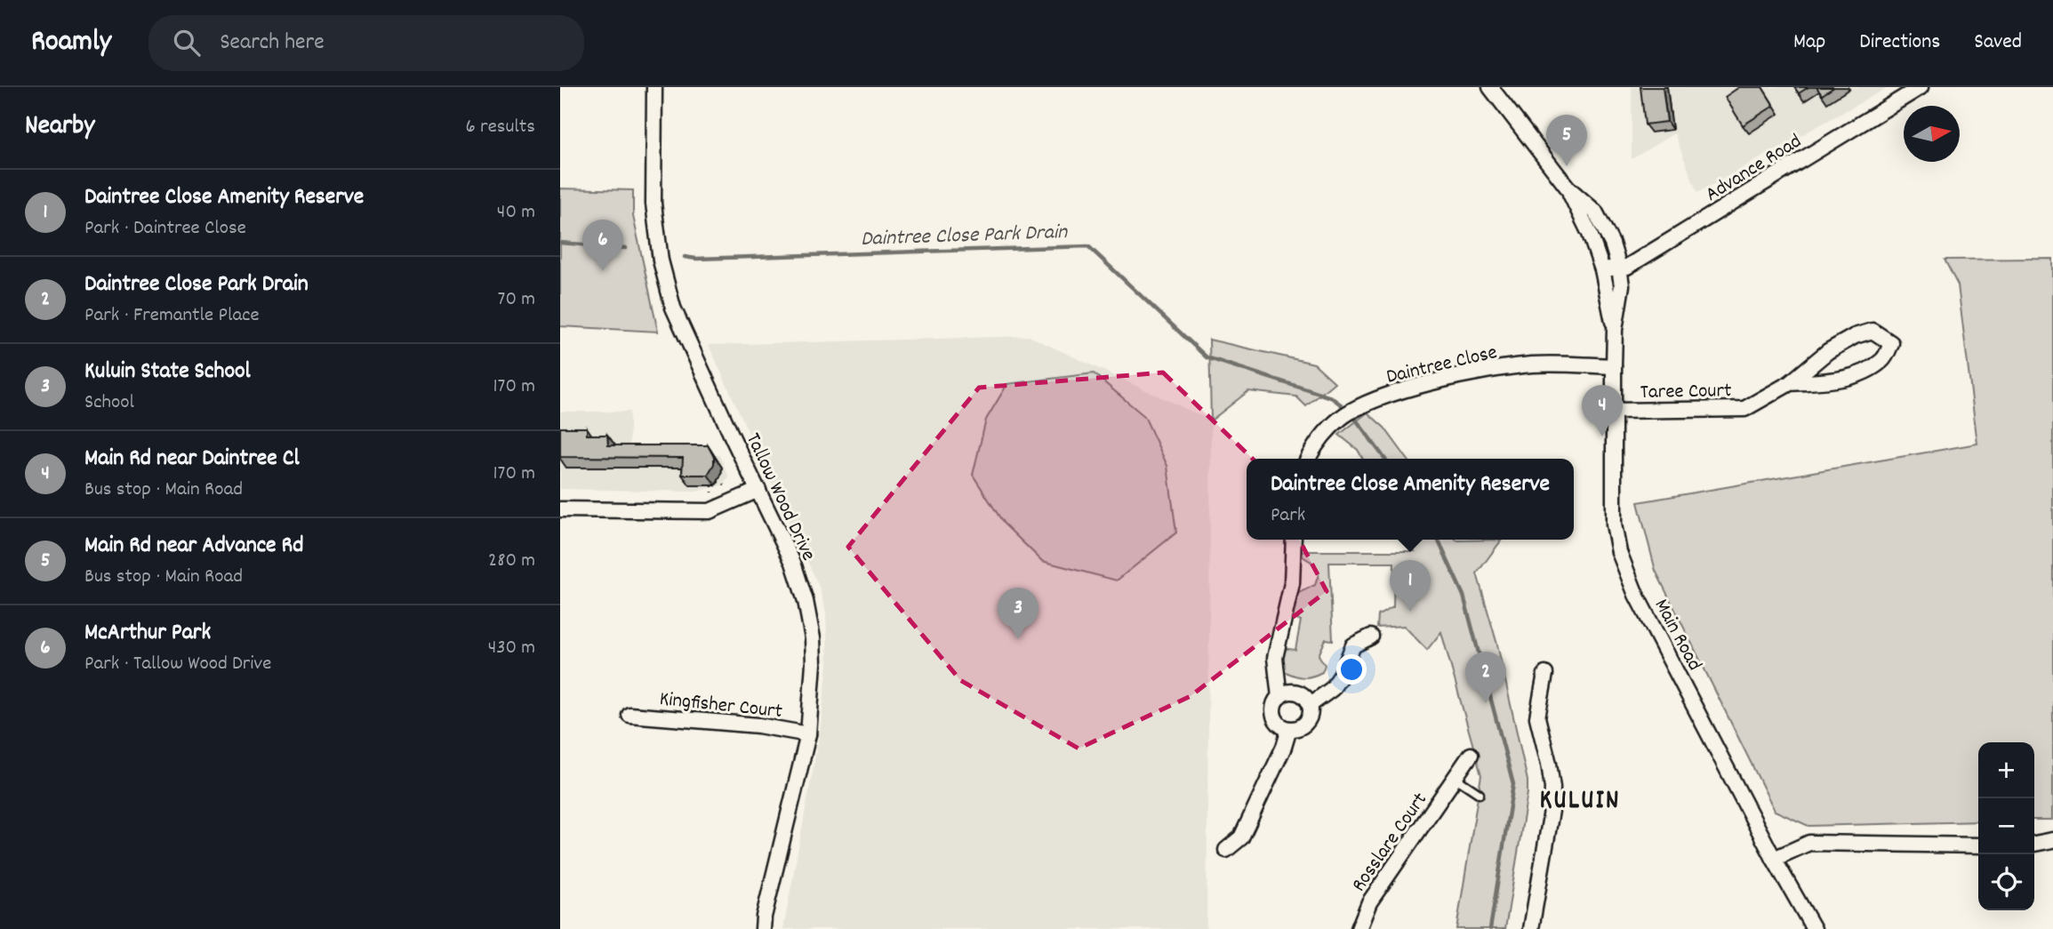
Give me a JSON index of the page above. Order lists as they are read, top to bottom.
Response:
{
  "streets": {
    "street": [
      "Advance Road",
      "Daintree Close",
      "Taree Court",
      "Tallow Wood Drive",
      "Main Road",
      "Kingfisher Court",
      "Rosslare Court"
    ]
  },
  "crossings": [
    ["Advance Road", "Main Road"],
    ["Daintree Close", "Main Road"],
    ["Taree Court", "Main Road"],
    ["Tallow Wood Drive", "Kingfisher Court"]
  ],
  "districts": ["KULUIN"],
  "water": ["Daintree Close Park Drain"],
  "north": "right",
  "page": {
    "header": "Roamly",
    "search": "Search here",
    "nav": ["Map", "Directions", "Saved"],
    "heading": ["Nearby", "6 results"],
    "pins": [
      "5",
      "6",
      "4",
      "1",
      "3",
      "2"
    ],
    "list": [
      {
        "mark": "1",
        "name": "Daintree Close Amenity Reserve",
        "note": "Park · Daintree Close",
        "value": "40 m"
      },
      {
        "mark": "2",
        "name": "Daintree Close Park Drain",
        "note": "Park · Fremantle Place",
        "value": "70 m"
      },
      {
        "mark": "3",
        "name": "Kuluin State School",
        "note": "School",
        "value": "170 m"
      },
      {
        "mark": "4",
        "name": "Main Rd near Daintree Cl",
        "note": "Bus stop · Main Road",
        "value": "170 m"
      },
      {
        "mark": "5",
        "name": "Main Rd near Advance Rd",
        "note": "Bus stop · Main Road",
        "value": "280 m"
      },
      {
        "mark": "6",
        "name": "McArthur Park",
        "note": "Park · Tallow Wood Drive",
        "value": "430 m"
      }
    ],
    "popup": ["Daintree Close Amenity Reserve", "Park"],
    "map_buttons": ["+", "−"]
  }
}
